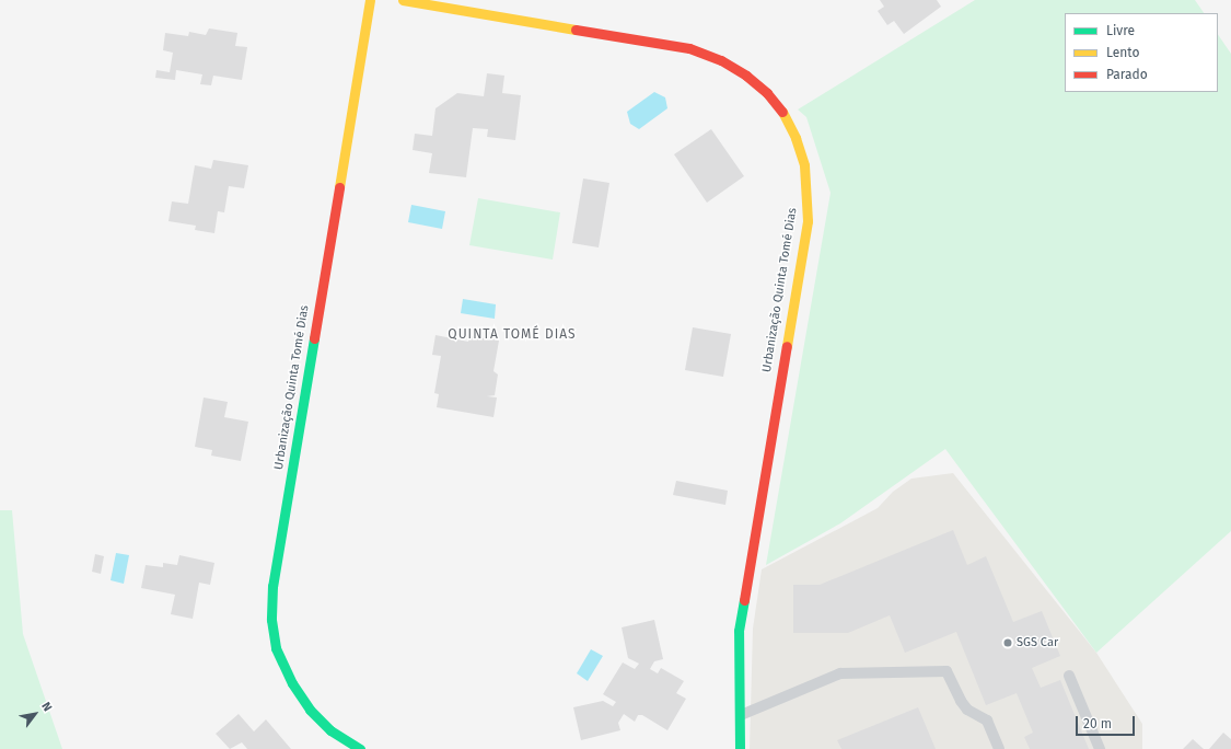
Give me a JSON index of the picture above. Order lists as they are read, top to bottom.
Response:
{
  "streets": {
    "street": ["Urbanização Quinta Tomé Dias"]
  },
  "districts": ["QUINTA TOMÉ DIAS"],
  "places": ["SGS Car"],
  "legend": ["Livre", "Lento", "Parado"],
  "scale_bar": "20 m",
  "north": "top right"
}
